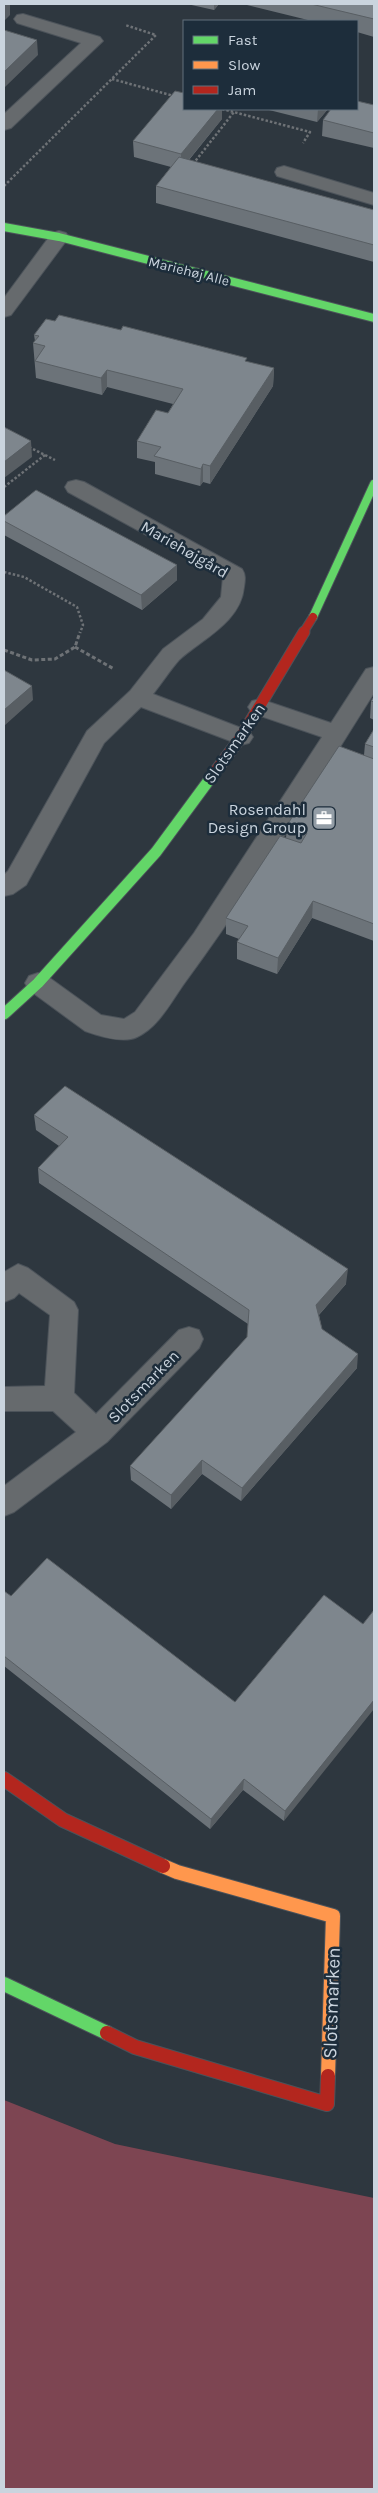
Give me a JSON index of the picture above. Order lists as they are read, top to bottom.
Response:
{
  "streets": {
    "street": ["Mariehøj Alle", "Mariehøjgård", "Slotsmarken"]
  },
  "places": {
    "office": ["Rosendahl Design Group"]
  },
  "legend": ["Fast", "Slow", "Jam"]
}
